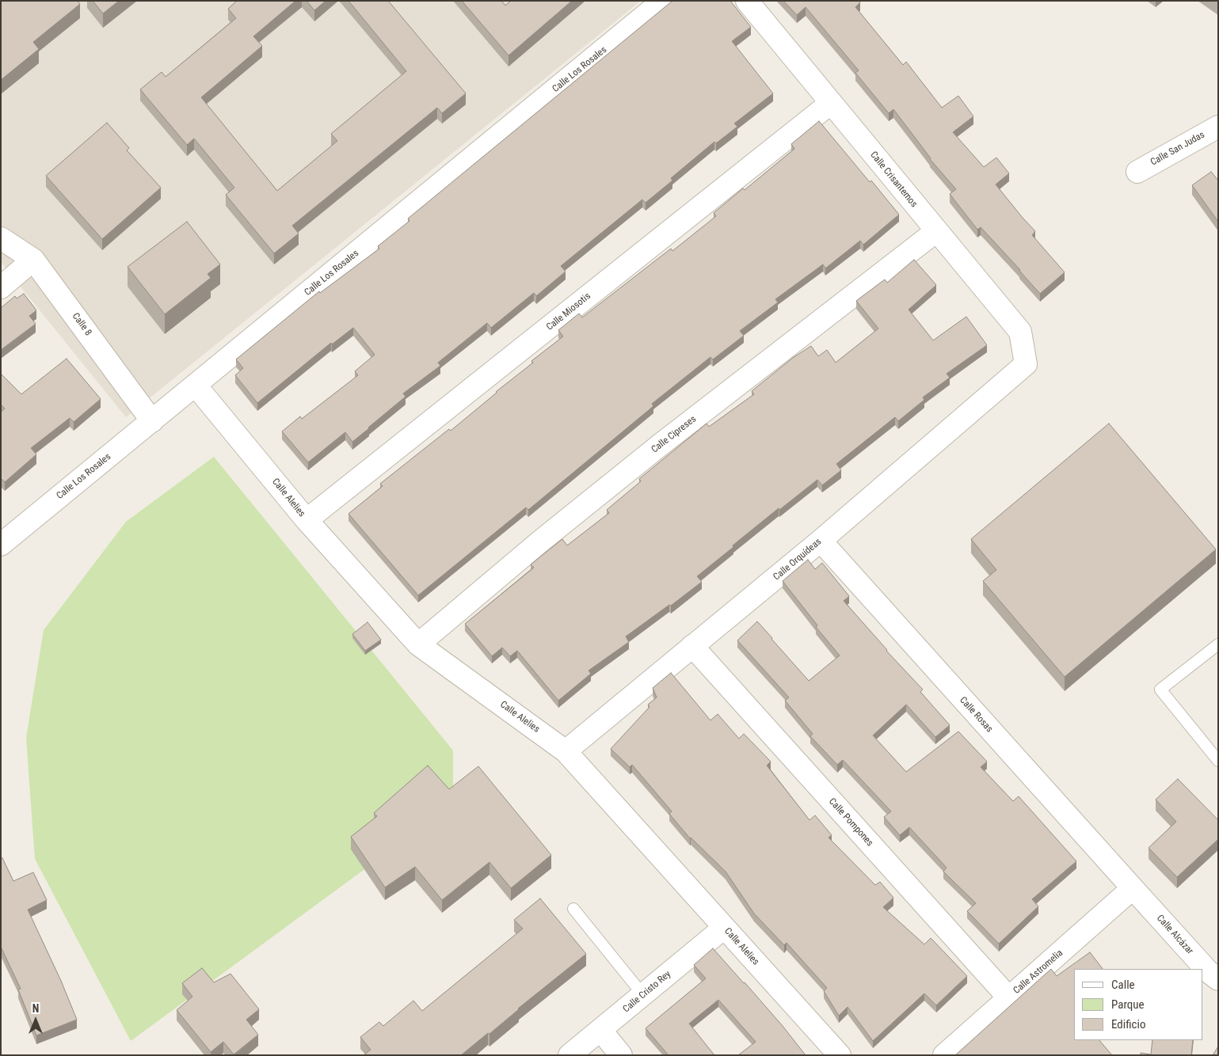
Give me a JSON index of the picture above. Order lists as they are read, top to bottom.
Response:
{
  "streets": {
    "street": [
      "Calle Los Rosales",
      "Calle San Judas",
      "Calle Crisantemos",
      "Calle Miosotis",
      "Calle 8",
      "Calle Cipreses",
      "Calle Alelies",
      "Calle Orquídeas",
      "Calle Rosas",
      "Calle Pompones",
      "Calle Alcázar",
      "Calle Astromelia",
      "Calle Cristo Rey"
    ]
  },
  "crossings": [
    ["Calle Los Rosales", "Calle 8"],
    ["Calle Los Rosales", "Calle Alelies"],
    ["Calle Crisantemos", "Calle Miosotis"],
    ["Calle Crisantemos", "Calle Cipreses"],
    ["Calle Crisantemos", "Calle Orquídeas"],
    ["Calle Miosotis", "Calle Alelies"],
    ["Calle Cipreses", "Calle Alelies"],
    ["Calle Alelies", "Calle Orquídeas"],
    ["Calle Alelies", "Calle Cristo Rey"],
    ["Calle Orquídeas", "Calle Rosas"],
    ["Calle Orquídeas", "Calle Pompones"],
    ["Calle Rosas", "Calle Alcázar"],
    ["Calle Rosas", "Calle Astromelia"],
    ["Calle Pompones", "Calle Astromelia"],
    ["Calle Alcázar", "Calle Astromelia"]
  ],
  "legend": ["Calle", "Parque", "Edificio"],
  "north": "top"
}
